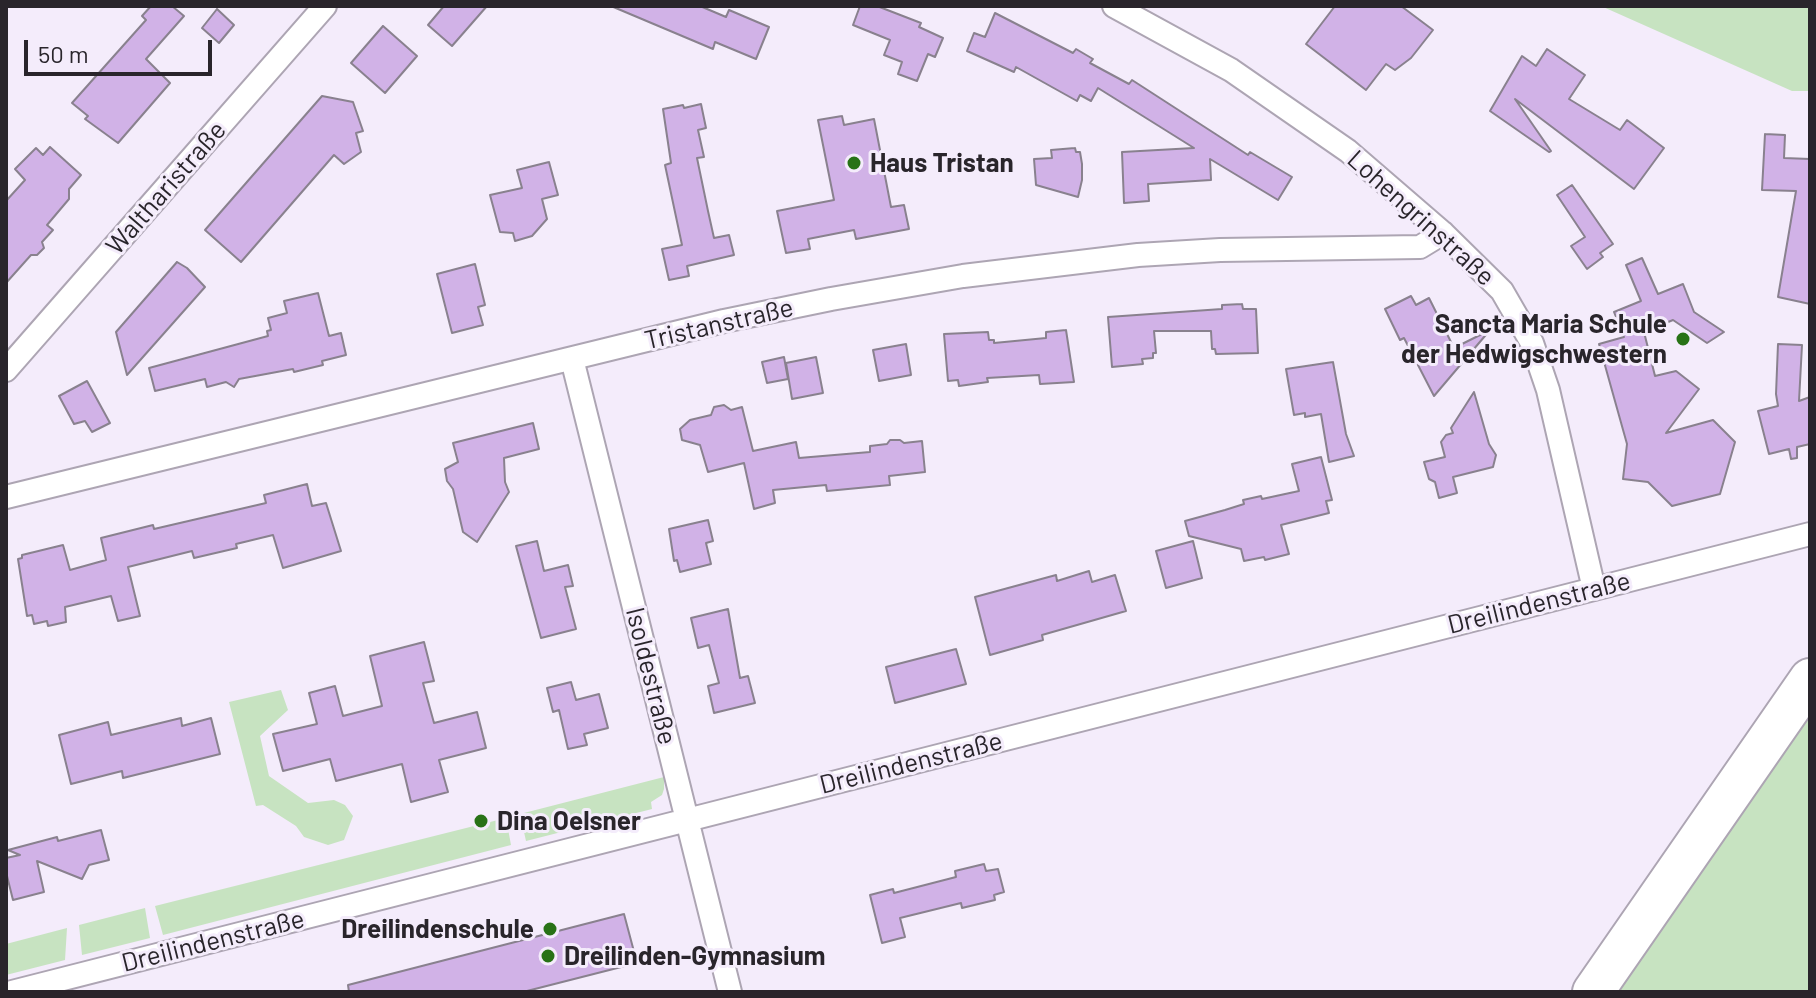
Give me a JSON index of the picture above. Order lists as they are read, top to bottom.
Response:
{
  "streets": {
    "street": [
      "Waltharistraße",
      "Lohengrinstraße",
      "Tristanstraße",
      "Dreilindenstraße",
      "Isoldestraße"
    ]
  },
  "crossings": [
    ["Lohengrinstraße", "Tristanstraße"],
    ["Lohengrinstraße", "Dreilindenstraße"],
    ["Tristanstraße", "Isoldestraße"],
    ["Dreilindenstraße", "Isoldestraße"]
  ],
  "places": [
    "Haus Tristan",
    "Sancta Maria Schule der Hedwigschwestern",
    "Dina Oelsner",
    "Dreilindenschule",
    "Dreilinden-Gymnasium"
  ],
  "scale_bar": "50 m"
}
